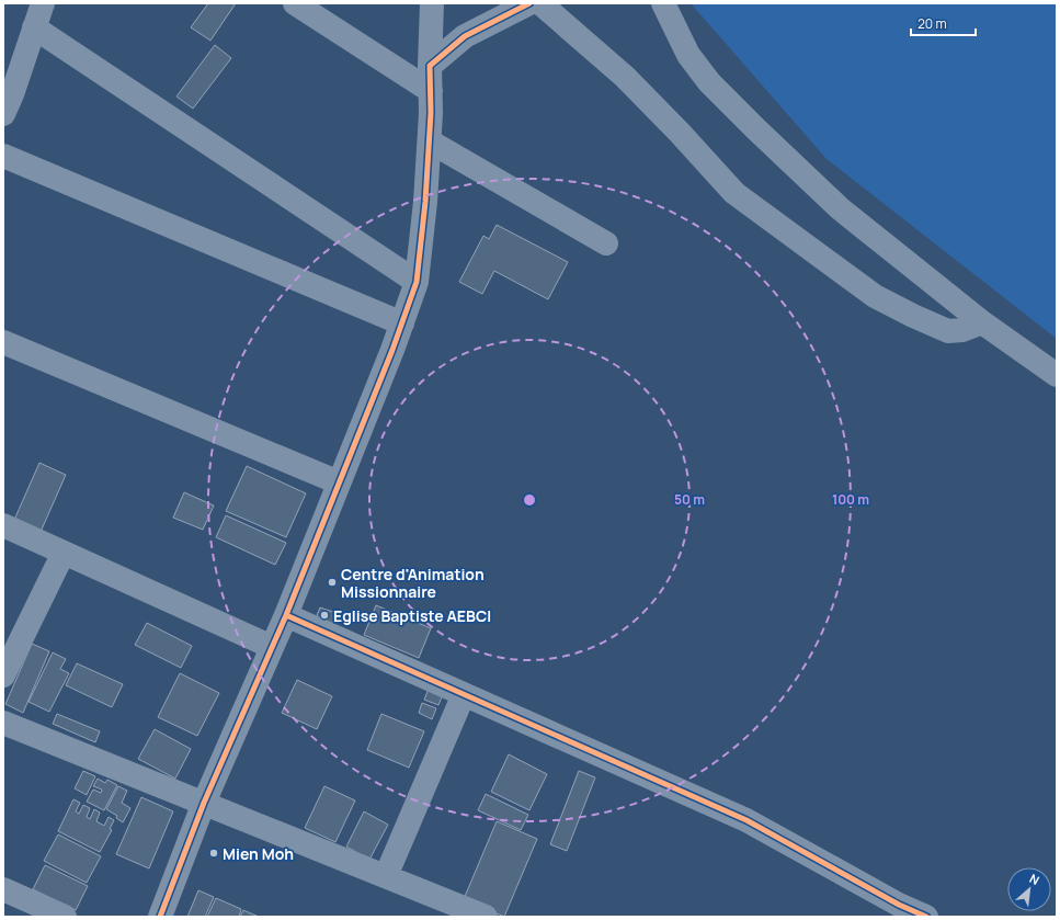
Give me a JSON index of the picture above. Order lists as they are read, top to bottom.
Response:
{
  "places": ["Centre d'Animation Missionnaire", "Eglise Baptiste AEBCI", "Mien Moh"],
  "scale_bar": "20 m",
  "north": "top right",
  "rings": ["50 m", "100 m"]
}
